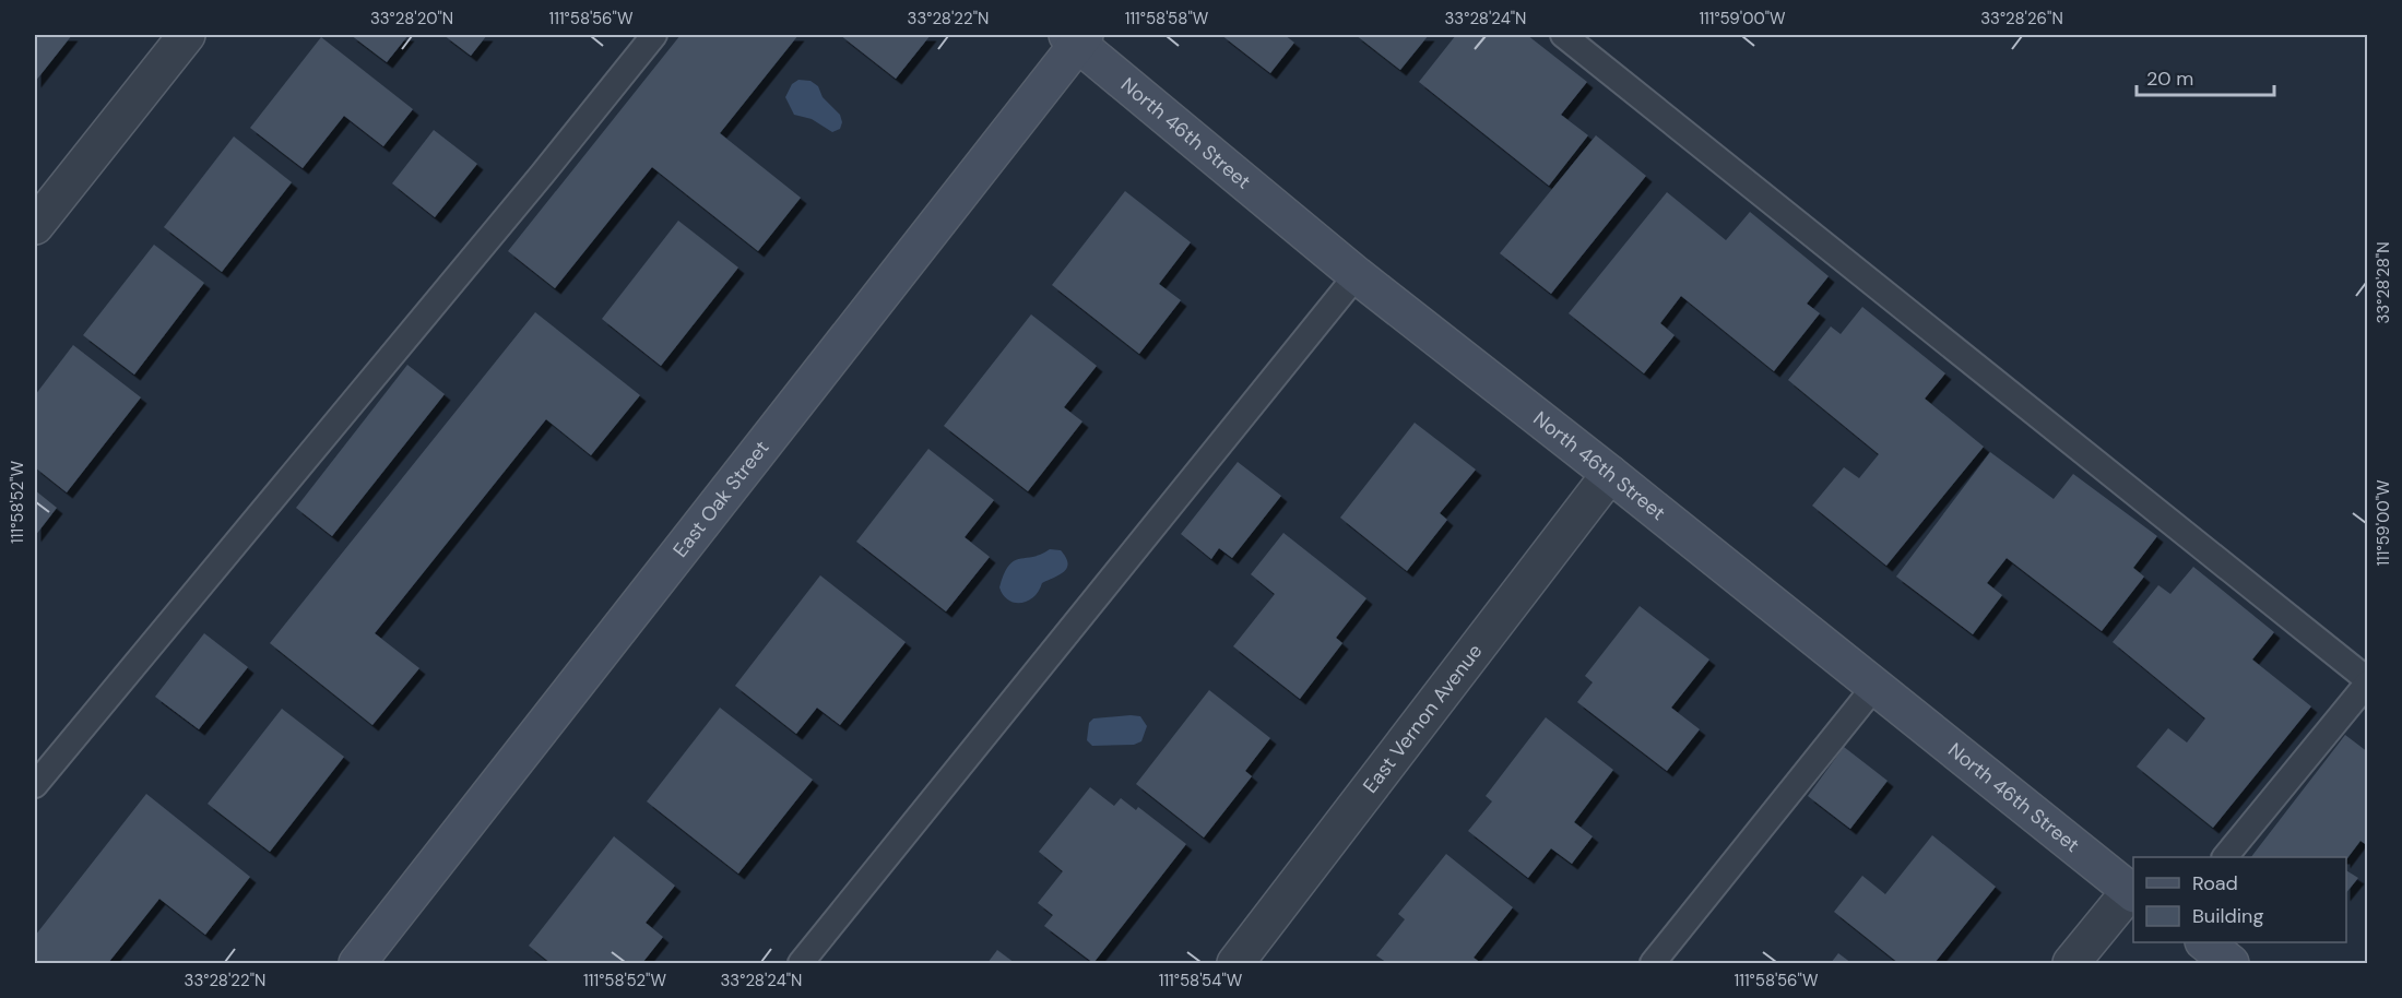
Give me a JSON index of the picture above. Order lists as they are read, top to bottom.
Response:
{
  "streets": {
    "street": ["North 46th Street", "East Oak Street", "East Vernon Avenue"]
  },
  "crossings": [
    ["North 46th Street", "East Oak Street"],
    ["North 46th Street", "East Vernon Avenue"]
  ],
  "legend": ["Road", "Building"],
  "scale_bar": "20 m",
  "coordinates": [
    "33°28'20\"N",
    "111°58'56\"W",
    "33°28'22\"N",
    "111°58'58\"W",
    "33°28'24\"N",
    "111°59'00\"W",
    "33°28'26\"N",
    "33°28'28\"N",
    "111°58'52\"W",
    "111°58'54\"W"
  ]
}
